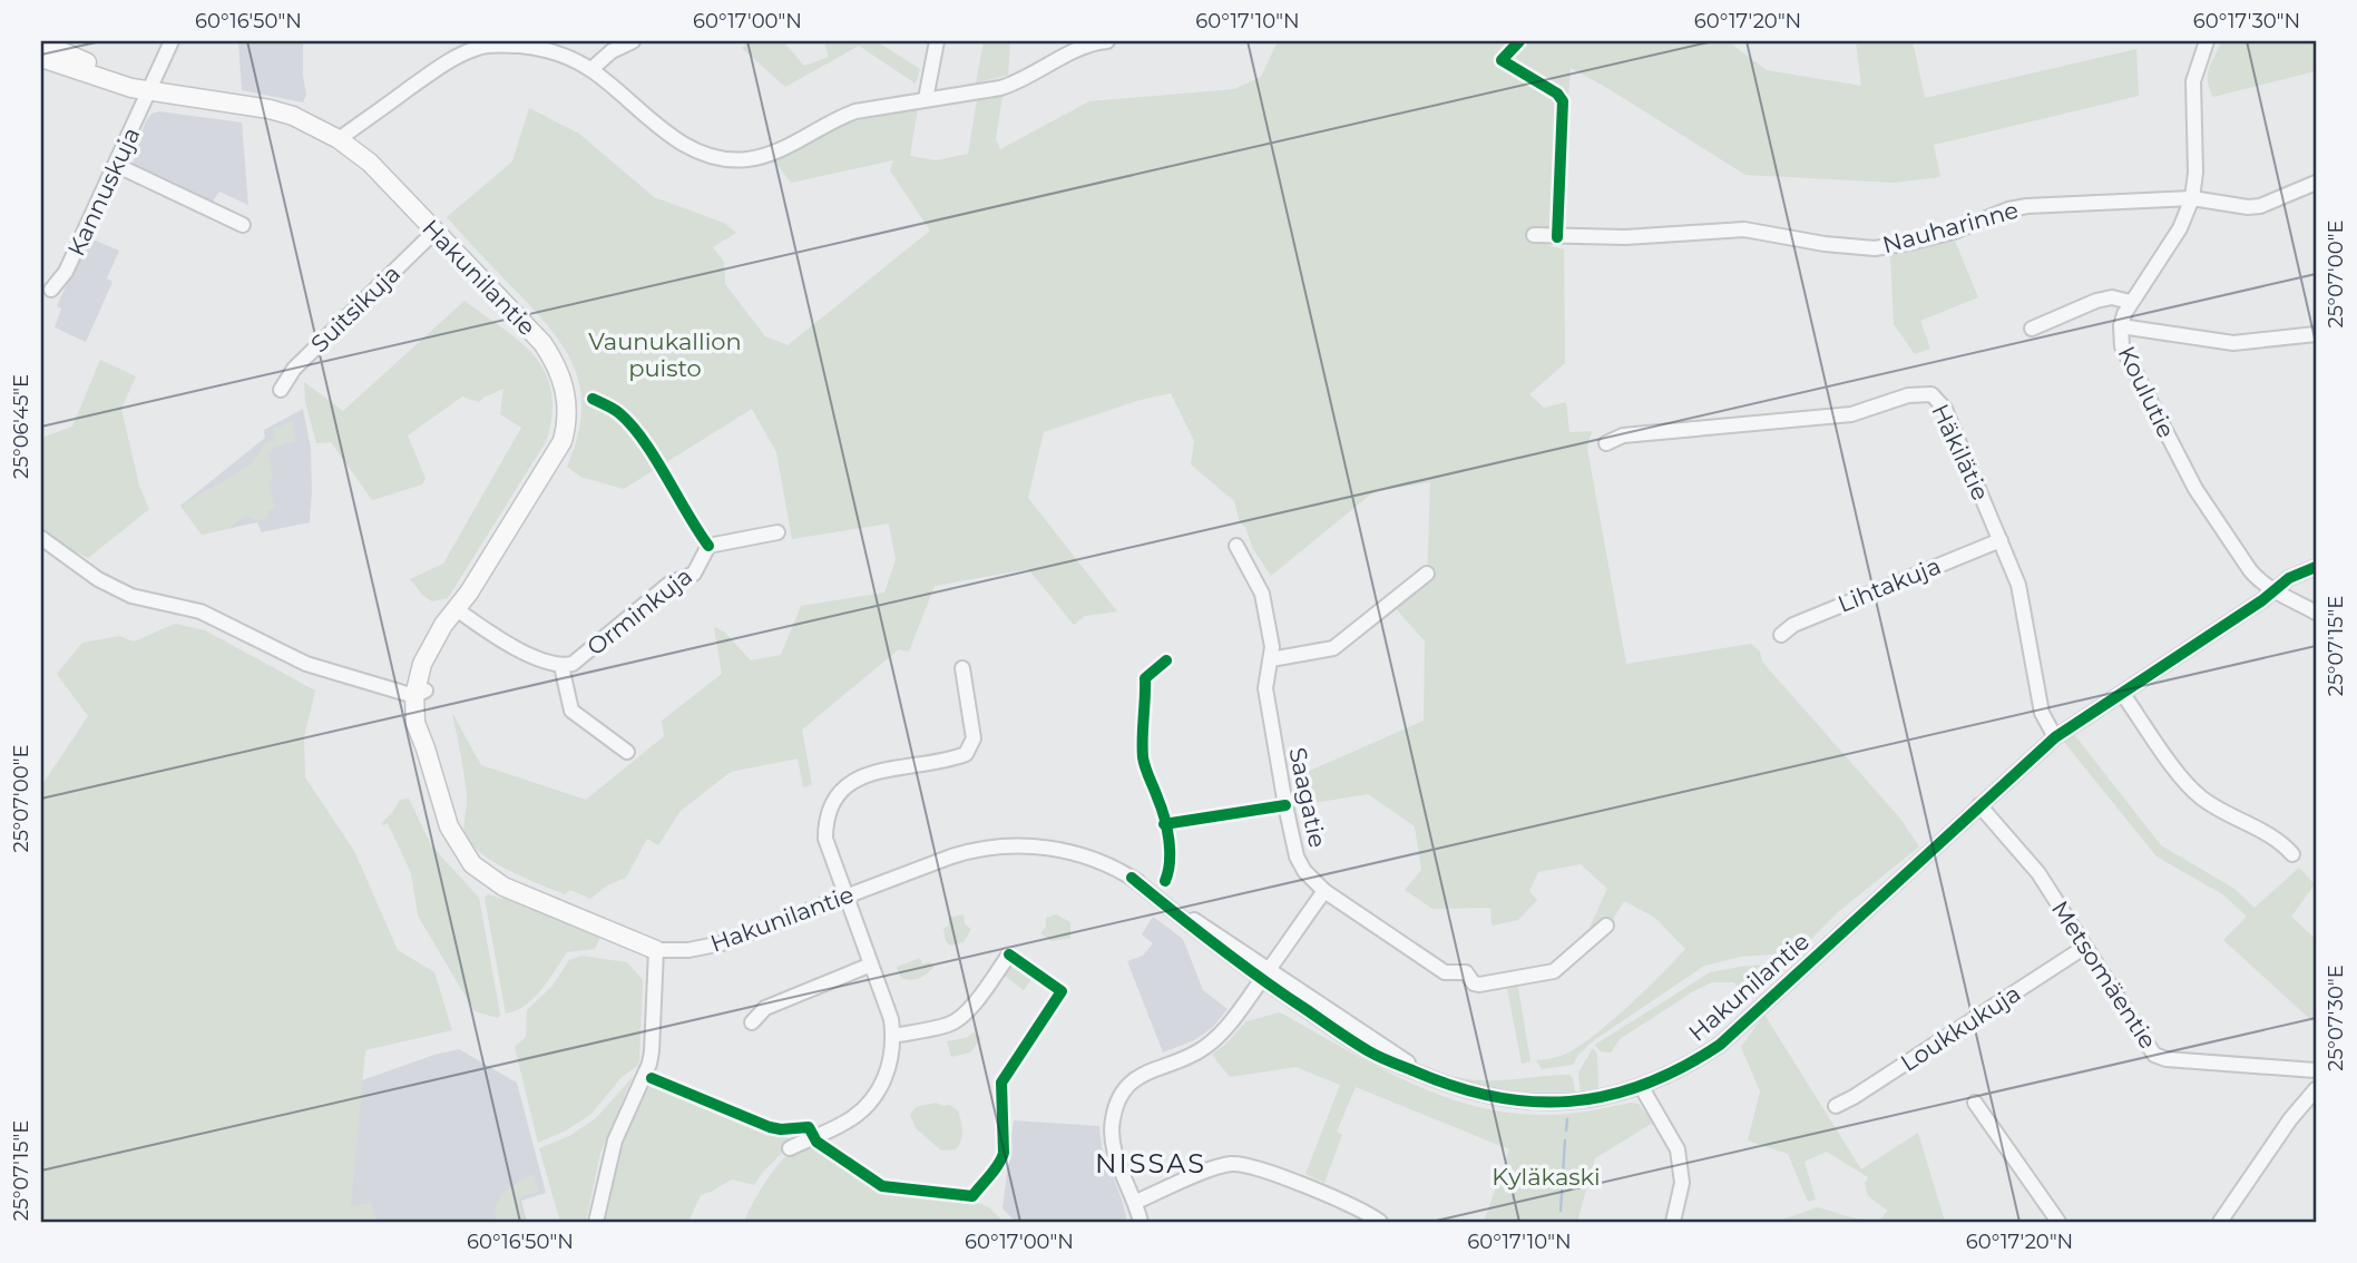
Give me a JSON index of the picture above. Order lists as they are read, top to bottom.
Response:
{
  "streets": {
    "main road": ["Hakunilantie"],
    "street": [
      "Kannuskuja",
      "Nauharinne",
      "Suitsikuja",
      "Koulutie",
      "Häkilätie",
      "Lihtakuja",
      "Orminkuja",
      "Saagatie",
      "Metsomäentie",
      "Loukkukuja"
    ]
  },
  "crossings": [
    ["Kannuskuja", "Hakunilantie"],
    ["Nauharinne", "Koulutie"],
    ["Hakunilantie", "Suitsikuja"],
    ["Hakunilantie", "Koulutie"],
    ["Hakunilantie", "Häkilätie"],
    ["Hakunilantie", "Orminkuja"],
    ["Hakunilantie", "Metsomäentie"],
    ["Häkilätie", "Lihtakuja"],
    ["Metsomäentie", "Loukkukuja"]
  ],
  "districts": ["NISSAS"],
  "parks": ["Vaunukallion puisto", "Kyläkaski"],
  "coordinates": [
    "60°16'50\"N",
    "60°17'00\"N",
    "60°17'10\"N",
    "60°17'20\"N",
    "60°17'30\"N",
    "25°07'00\"E",
    "25°06'45\"E",
    "25°07'15\"E",
    "25°07'30\"E"
  ]
}
